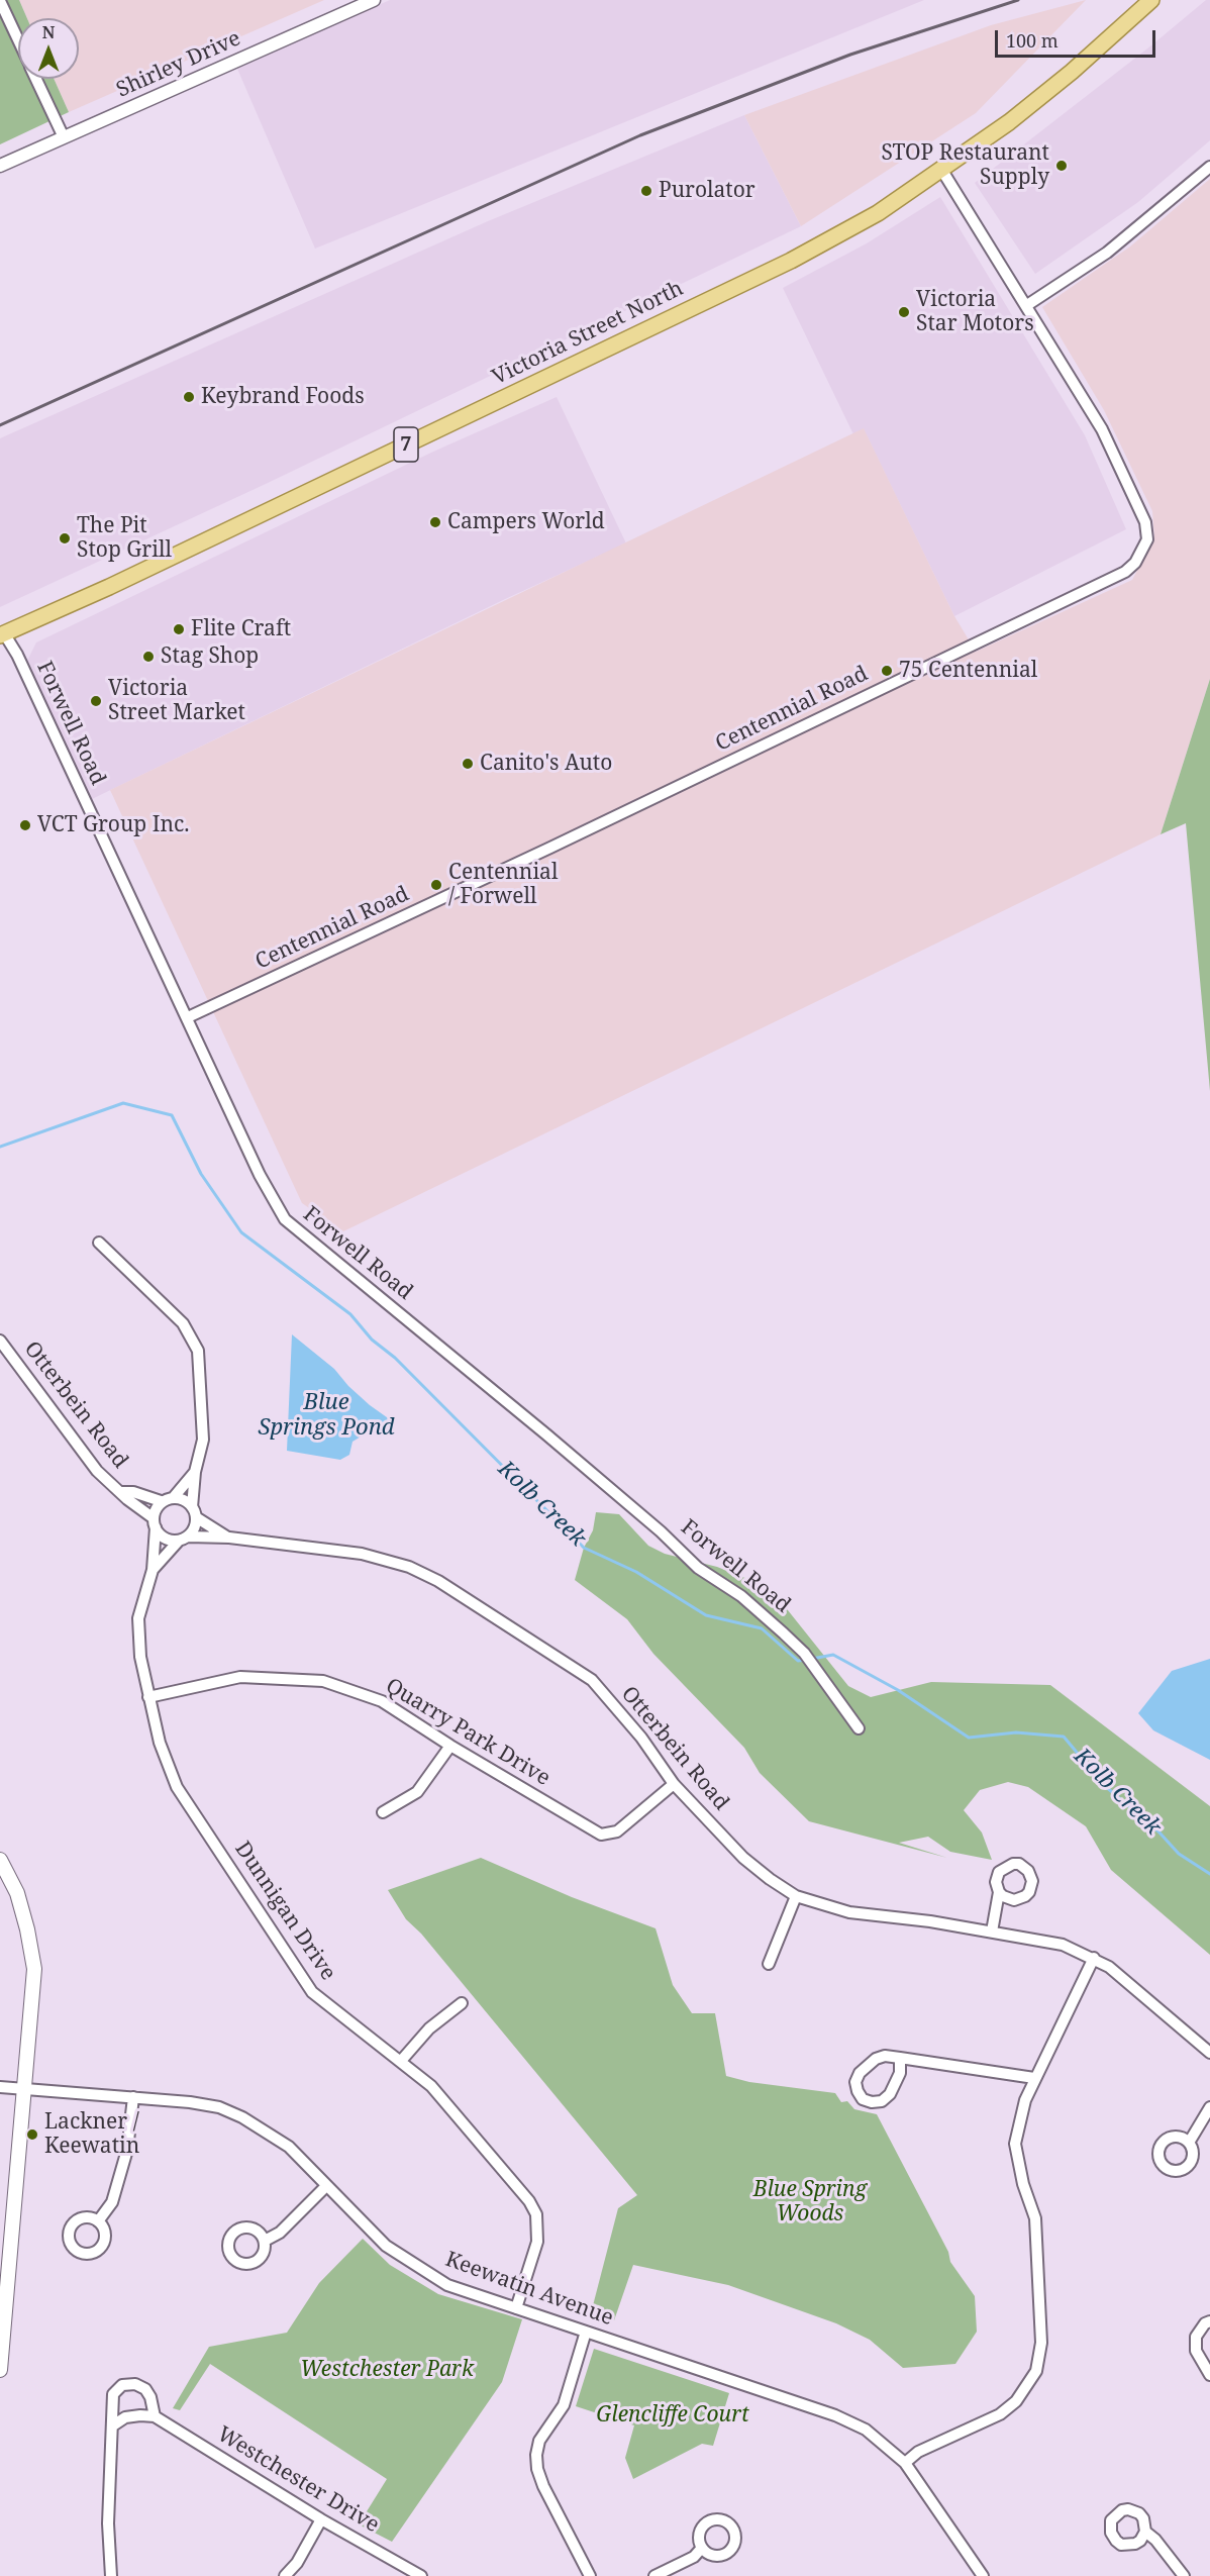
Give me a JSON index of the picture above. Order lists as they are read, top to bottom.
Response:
{
  "streets": {
    "main road": ["Victoria Street North", "7"],
    "street": [
      "Shirley Drive",
      "Centennial Road",
      "Forwell Road",
      "Otterbein Road",
      "Quarry Park Drive",
      "Dunnigan Drive",
      "Keewatin Avenue",
      "Westchester Drive"
    ]
  },
  "crossings": [
    ["Victoria Street North", "Centennial Road"],
    ["Victoria Street North", "Forwell Road"],
    ["Centennial Road", "Forwell Road"],
    ["Otterbein Road", "Quarry Park Drive"],
    ["Otterbein Road", "Dunnigan Drive"],
    ["Quarry Park Drive", "Dunnigan Drive"],
    ["Dunnigan Drive", "Keewatin Avenue"]
  ],
  "water": ["Blue Springs Pond", "Kolb Creek"],
  "parks": ["Blue Spring Woods", "Westchester Park", "Glencliffe Court"],
  "places": [
    "STOP Restaurant Supply",
    "Purolator",
    "Victoria Star Motors",
    "Keybrand Foods",
    "Campers World",
    "The Pit Stop Grill",
    "Flite Craft",
    "Stag Shop",
    "75 Centennial",
    "Victoria Street Market",
    "Canito's Auto",
    "VCT Group Inc.",
    "Centennial / Forwell",
    "Lackner / Keewatin"
  ],
  "scale_bar": "100 m",
  "north": "top"
}
